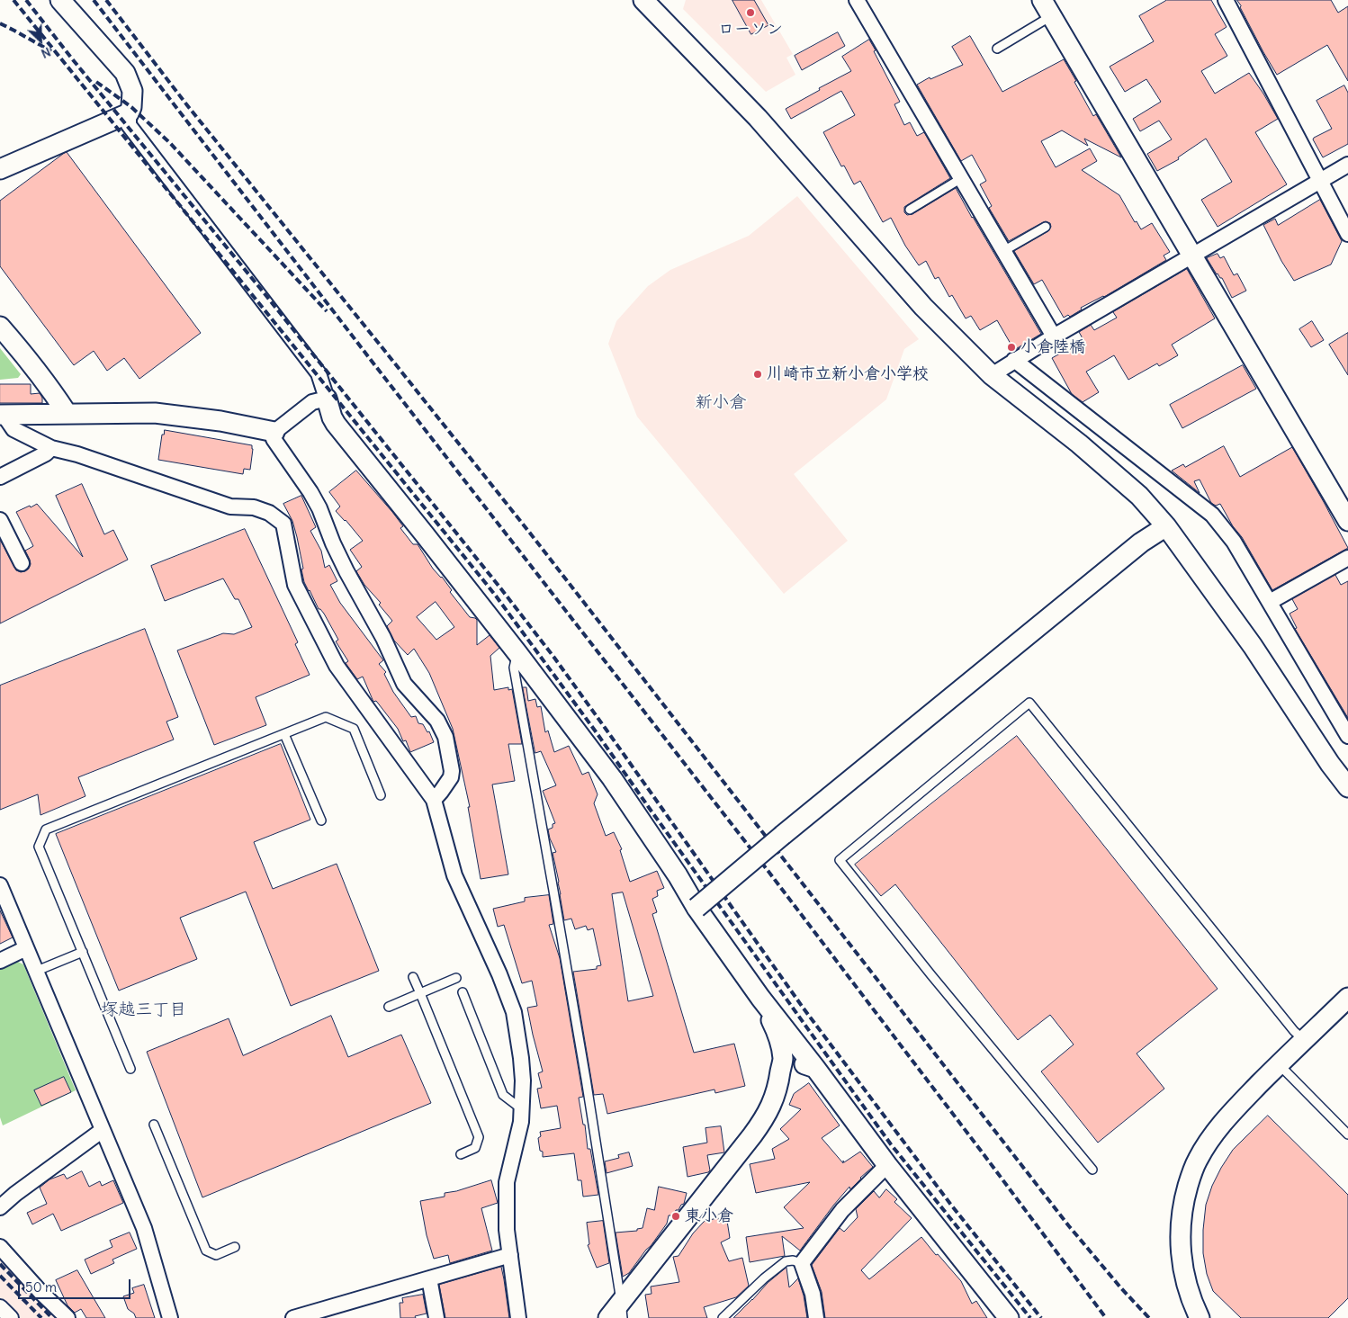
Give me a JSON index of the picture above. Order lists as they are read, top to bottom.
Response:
{
  "districts": ["新小倉", "塚越三丁目"],
  "places": [
    "ローソン",
    "小倉陸橋",
    "川崎市立新小倉小学校",
    "東小倉"
  ],
  "scale_bar": "50 m",
  "north": "bottom right"
}
